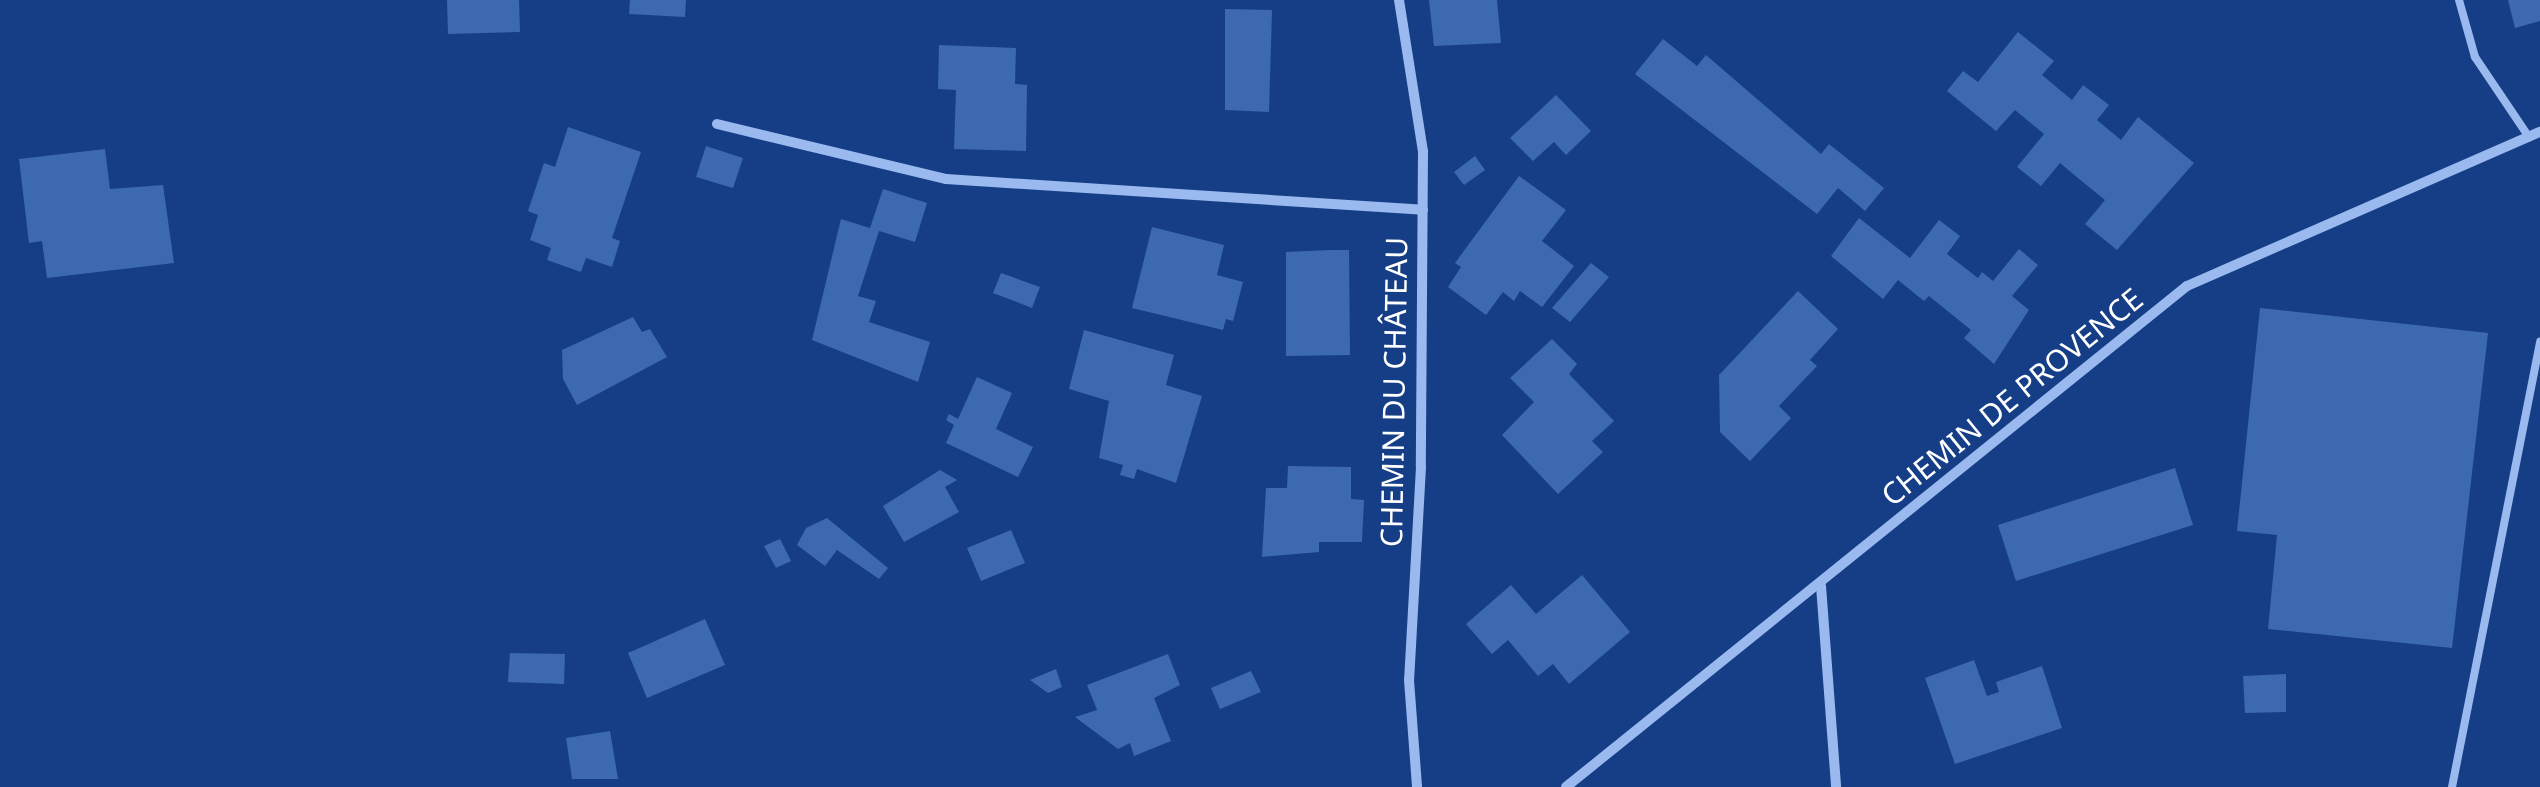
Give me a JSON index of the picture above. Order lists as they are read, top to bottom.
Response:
{
  "streets": {
    "street": ["CHEMIN DU CHÂTEAU", "CHEMIN DE PROVENCE"]
  }
}
